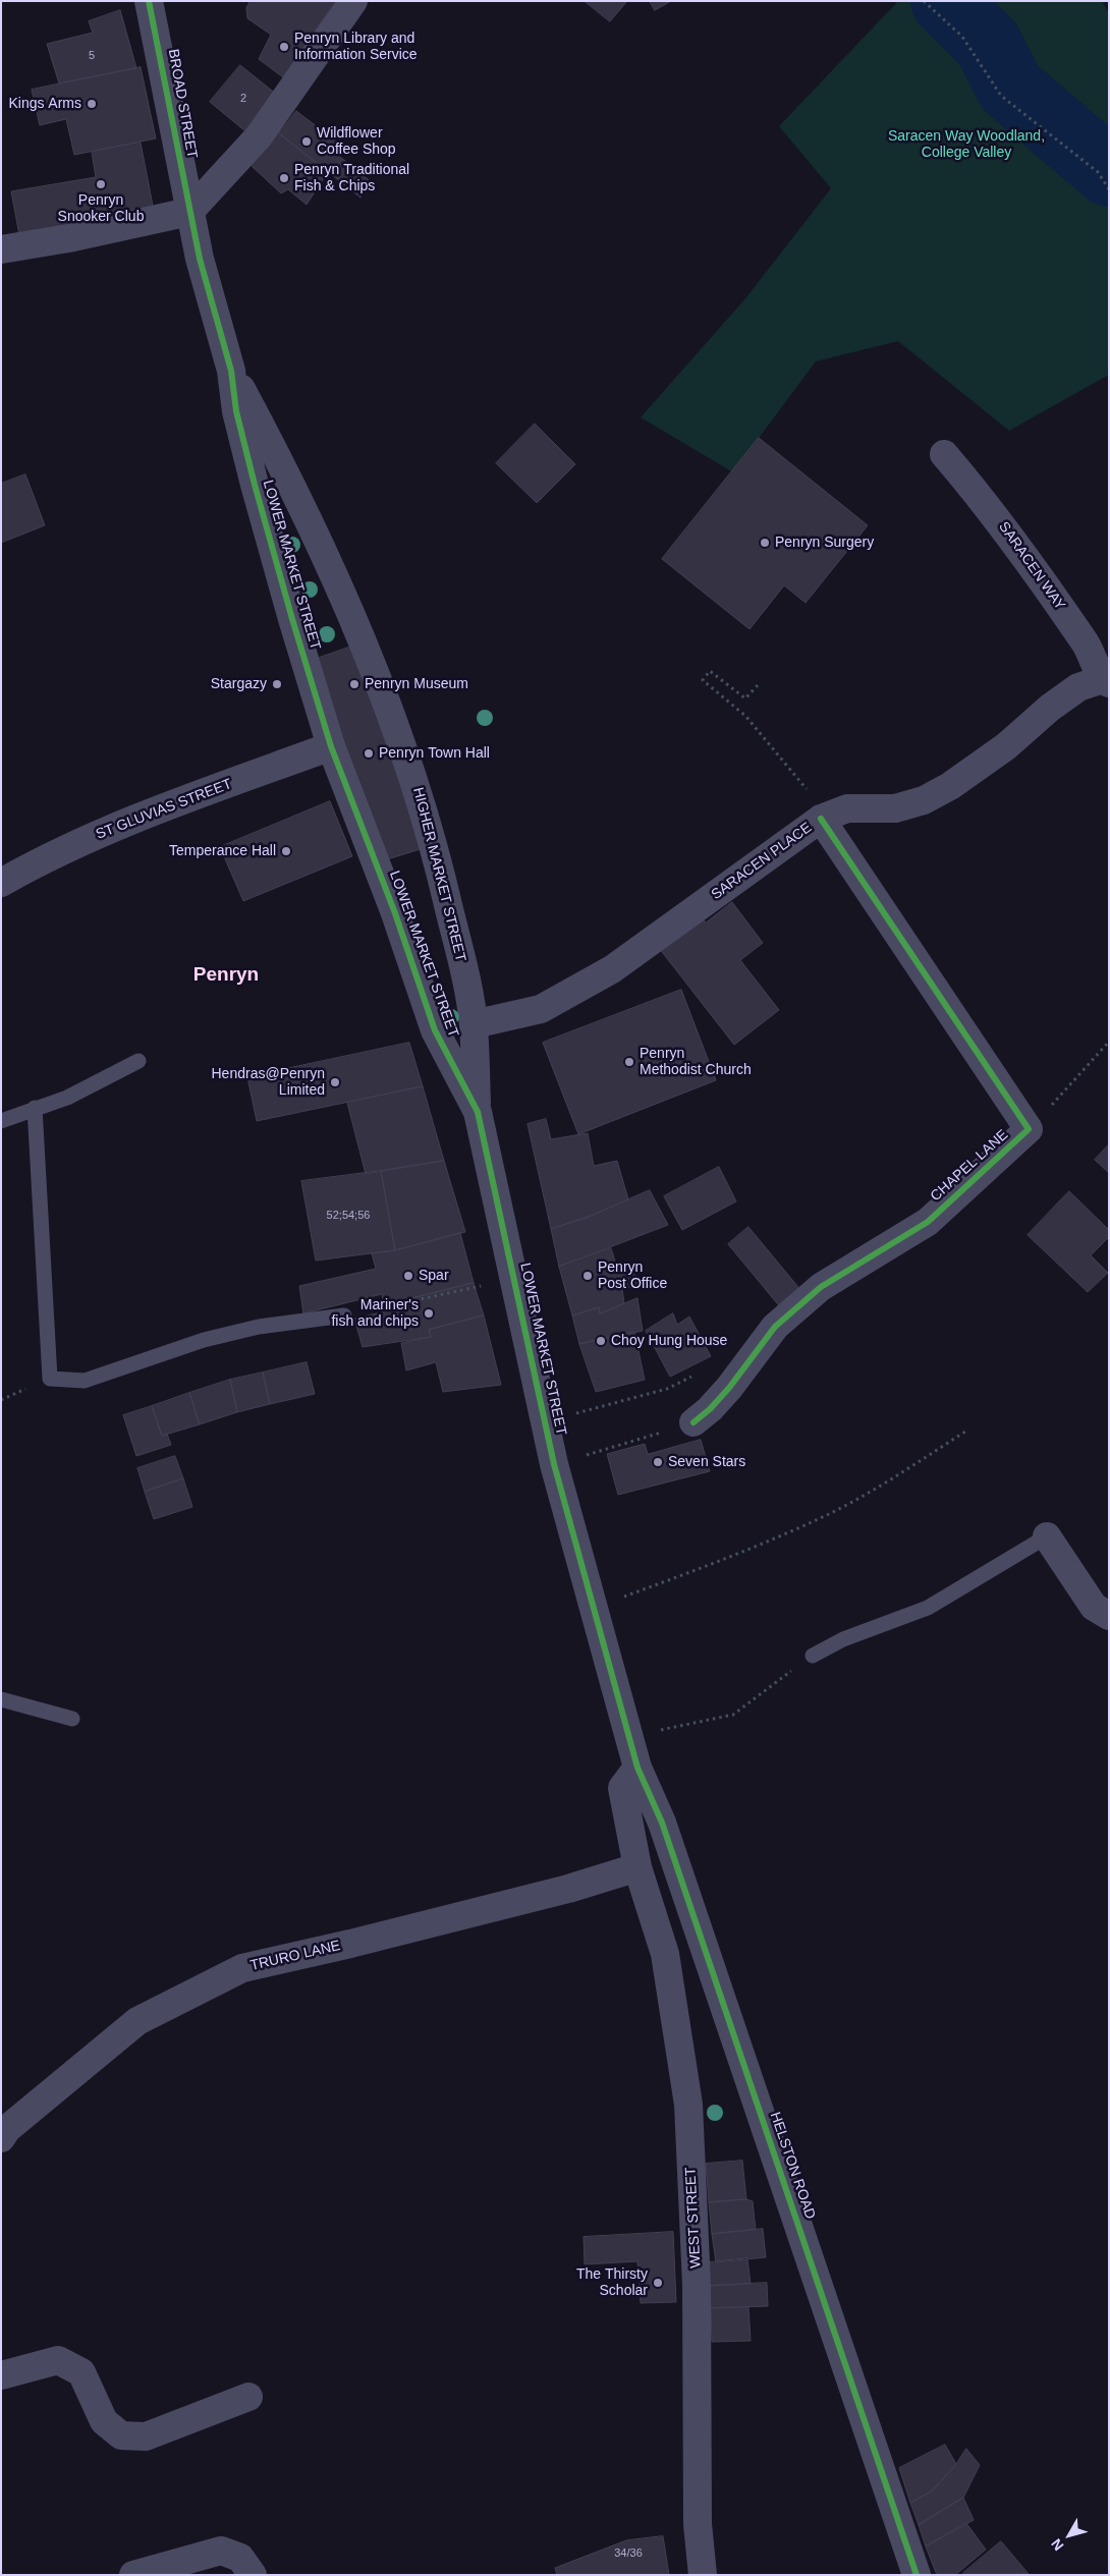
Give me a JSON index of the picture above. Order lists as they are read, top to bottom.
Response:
{
  "streets": {
    "street": [
      "BROAD STREET",
      "LOWER MARKET STREET",
      "SARACEN WAY",
      "ST GLUVIAS STREET",
      "SARACEN PLACE",
      "HIGHER MARKET STREET",
      "CHAPEL LANE",
      "TRURO LANE",
      "HELSTON ROAD",
      "WEST STREET"
    ]
  },
  "crossings": [
    ["BROAD STREET", "LOWER MARKET STREET"],
    ["LOWER MARKET STREET", "ST GLUVIAS STREET"],
    ["LOWER MARKET STREET", "HIGHER MARKET STREET"],
    ["LOWER MARKET STREET", "HELSTON ROAD"],
    ["LOWER MARKET STREET", "WEST STREET"],
    ["SARACEN WAY", "SARACEN PLACE"],
    ["SARACEN PLACE", "HIGHER MARKET STREET"],
    ["SARACEN PLACE", "CHAPEL LANE"],
    ["TRURO LANE", "WEST STREET"],
    ["HELSTON ROAD", "WEST STREET"]
  ],
  "districts": ["Penryn"],
  "parks": ["Saracen Way Woodland, College Valley"],
  "places": [
    "Penryn Library and Information Service",
    "Kings Arms",
    "Wildflower Coffee Shop",
    "Penryn Traditional Fish & Chips",
    "Penryn Snooker Club",
    "Penryn Surgery",
    "Stargazy",
    "Penryn Museum",
    "Penryn Town Hall",
    "Temperance Hall",
    "Penryn Methodist Church",
    "Hendras@Penryn Limited",
    "Spar",
    "Penryn Post Office",
    "Mariner's fish and chips",
    "Choy Hung House",
    "Seven Stars",
    "The Thirsty Scholar"
  ],
  "house_numbers": [
    "5",
    "2",
    "52;54;56",
    "34/36"
  ],
  "north": "bottom left"
}
